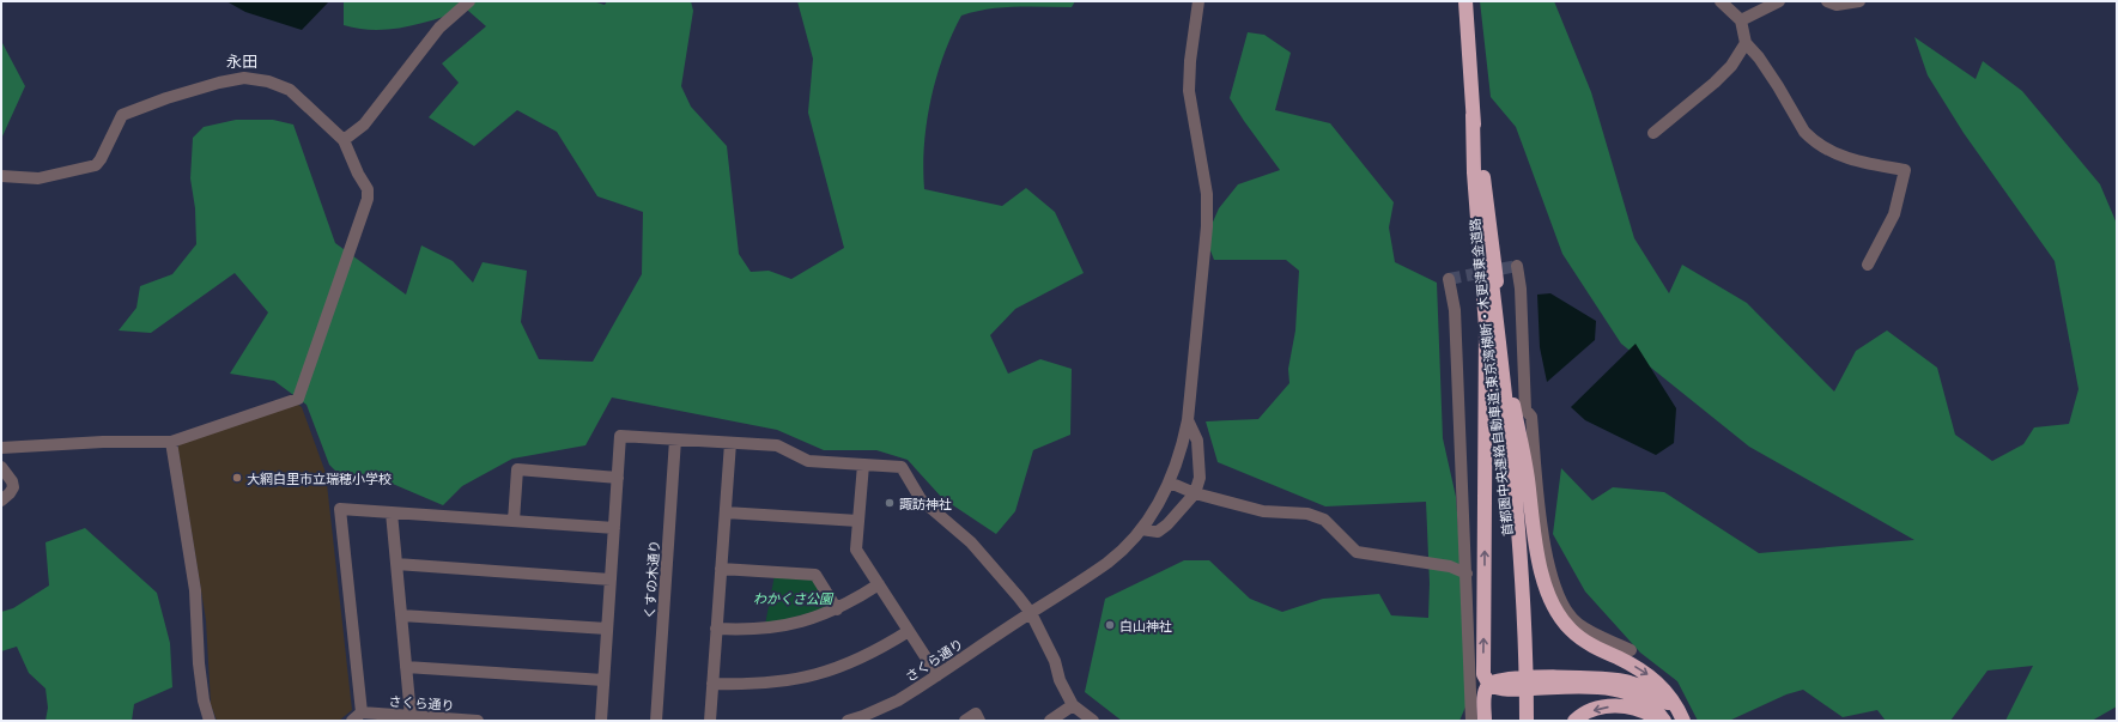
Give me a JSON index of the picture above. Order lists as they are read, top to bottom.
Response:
{
  "streets": {
    "highway": ["首都圏中央連絡自動車道;東京湾横断・木更津東金道路"],
    "street": ["くすの木通り", "さくら通り"]
  },
  "districts": ["永田"],
  "parks": ["わかくさ公園"],
  "places": ["大網白里市立瑞穂小学校", "諏訪神社", "白山神社"]
}
